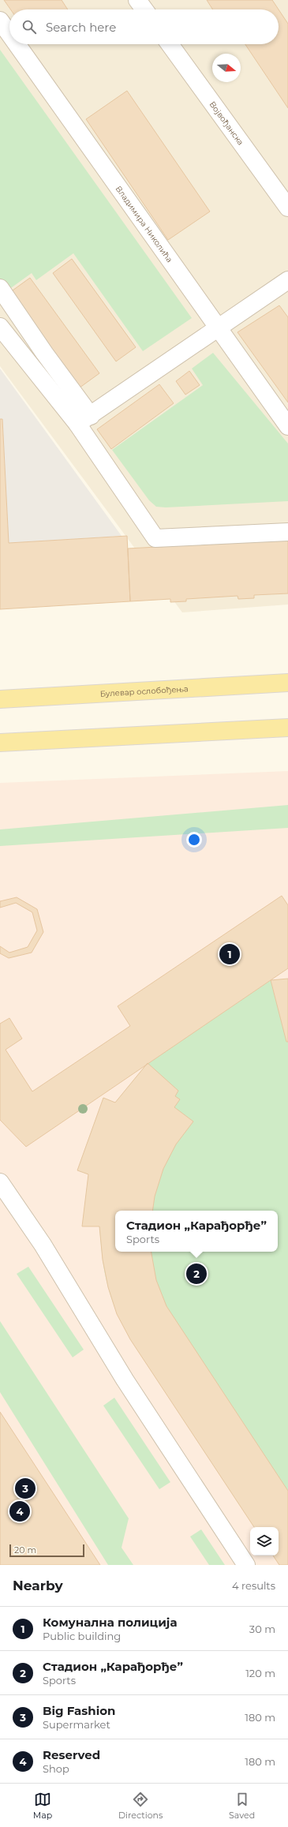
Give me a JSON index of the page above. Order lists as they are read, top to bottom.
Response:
{
  "streets": {
    "main road": ["Булевар ослобођења"],
    "street": ["Војвођанска", "Владимира Николића"]
  },
  "scale_bar": "20 m",
  "north": "right",
  "page": {
    "search": "Search here",
    "pins": [
      "1",
      "2",
      "3",
      "4"
    ],
    "popup": ["Стадион „Карађорђе”", "Sports"],
    "scale": "20 m",
    "heading": ["Nearby", "4 results"],
    "list": [
      {
        "mark": "1",
        "name": "Комунална полиција",
        "note": "Public building",
        "value": "30 m"
      },
      {
        "mark": "2",
        "name": "Стадион „Карађорђе”",
        "note": "Sports",
        "value": "120 m"
      },
      {
        "mark": "3",
        "name": "Big Fashion",
        "note": "Supermarket",
        "value": "180 m"
      },
      {
        "mark": "4",
        "name": "Reserved",
        "note": "Shop",
        "value": "180 m"
      }
    ],
    "nav": ["Map", "Directions", "Saved"]
  }
}
